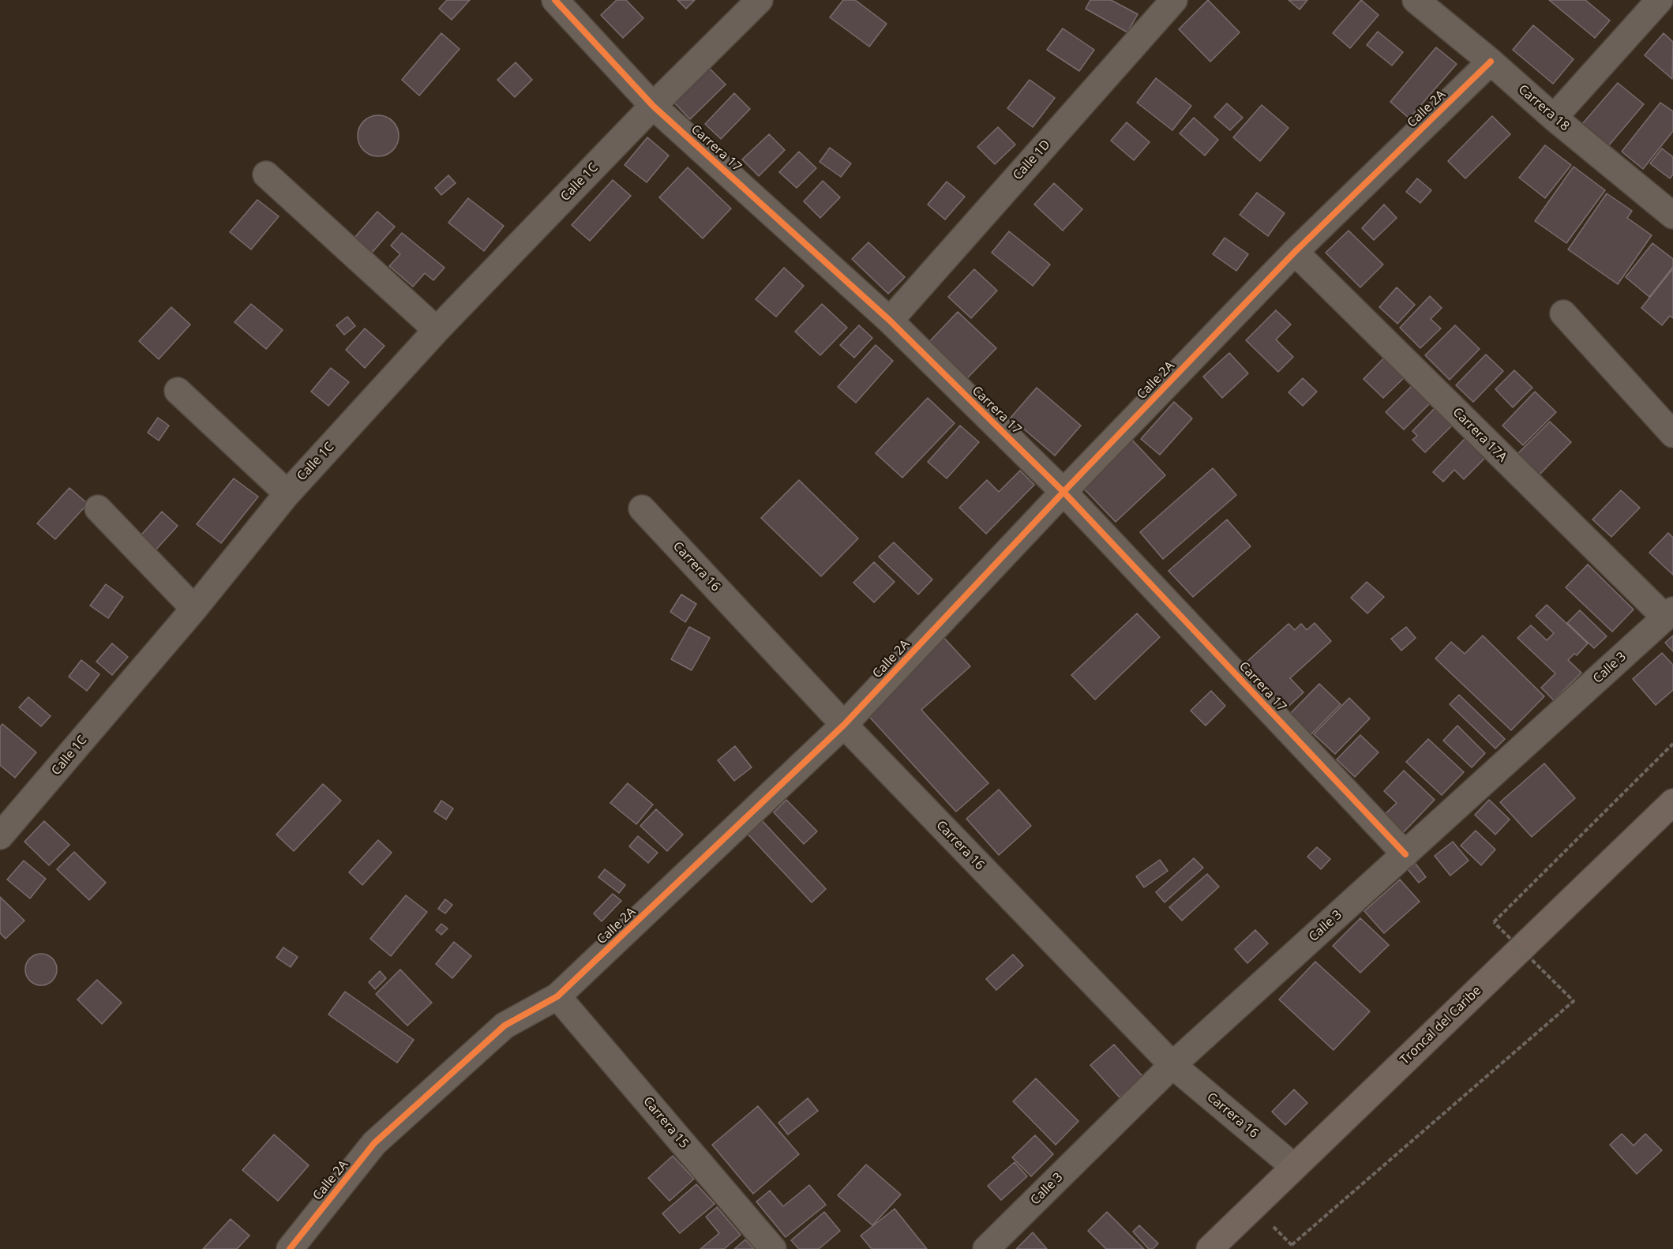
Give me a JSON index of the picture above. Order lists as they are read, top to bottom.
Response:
{
  "streets": {
    "highway": ["Troncal del Caribe"],
    "street": [
      "Carrera 18",
      "Calle 2A",
      "Carrera 17",
      "Calle 1D",
      "Calle 1C",
      "Carrera 17A",
      "Carrera 16",
      "Calle 3",
      "Carrera 15"
    ]
  },
  "crossings": [
    ["Carrera 18", "Calle 2A"],
    ["Calle 2A", "Carrera 17"],
    ["Calle 2A", "Carrera 17A"],
    ["Calle 2A", "Carrera 16"],
    ["Calle 2A", "Carrera 15"],
    ["Carrera 17", "Calle 1D"],
    ["Carrera 17", "Calle 1C"],
    ["Carrera 17", "Calle 3"],
    ["Carrera 17A", "Calle 3"],
    ["Carrera 16", "Calle 3"],
    ["Carrera 16", "Troncal del Caribe"]
  ]
}
